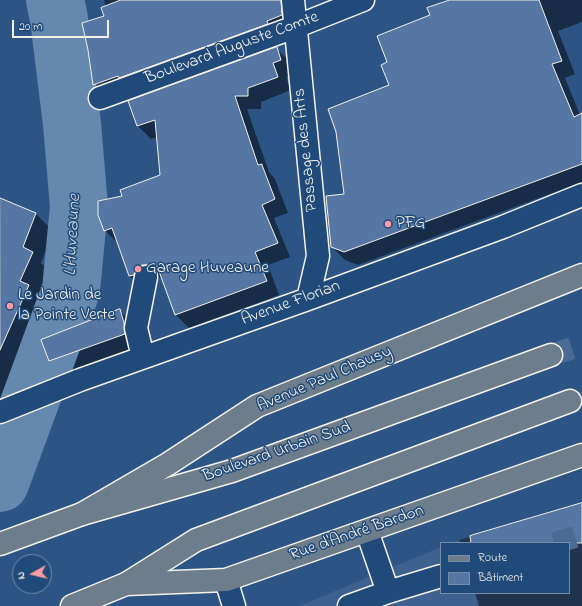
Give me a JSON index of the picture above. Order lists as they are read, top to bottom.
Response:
{
  "streets": {
    "main road": ["Avenue Paul Chausy", "Boulevard Urbain Sud", "Rue d'André Bardon"],
    "street": ["Boulevard Auguste Comte", "Passage des Arts", "Avenue Florian"]
  },
  "crossings": [
    ["Boulevard Auguste Comte", "Passage des Arts"],
    ["Passage des Arts", "Avenue Florian"],
    ["Avenue Paul Chausy", "Boulevard Urbain Sud"]
  ],
  "water": ["L'Huveaune"],
  "places": ["PFG", "Garage Huveaune", "Le Jardin de la Pointe Verte"],
  "legend": ["Route", "Bâtiment"],
  "scale_bar": "20 m",
  "north": "left"
}
